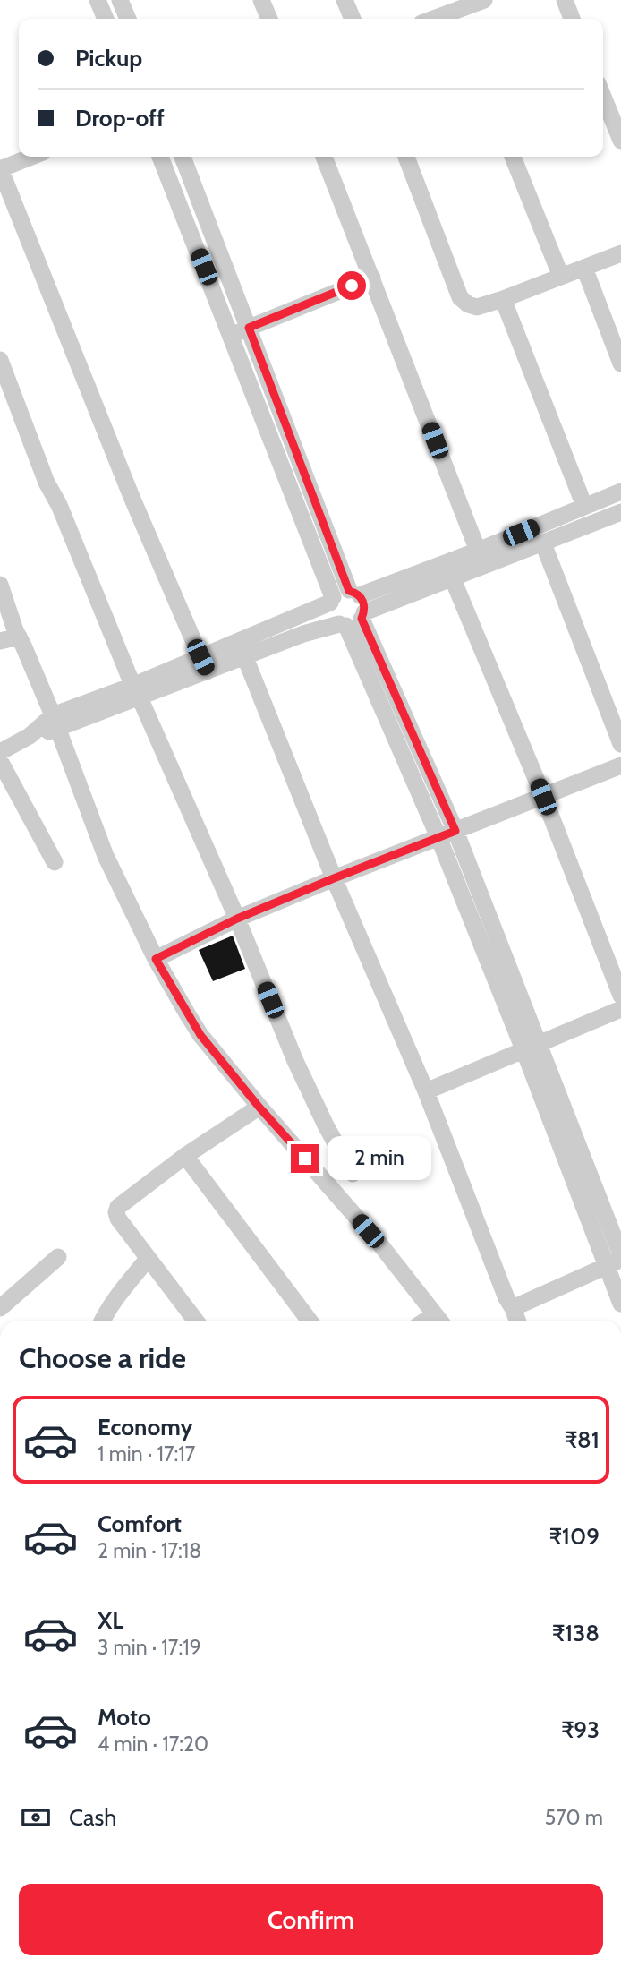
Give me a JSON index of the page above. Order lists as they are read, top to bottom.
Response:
{
  "page": {
    "banner": ["Pickup", "Drop-off"],
    "bubble": "2 min",
    "heading": "Choose a ride",
    "list": [
      {
        "name": "Economy",
        "note": "1 min · 17:17",
        "value": "₹81"
      },
      {
        "name": "Comfort",
        "note": "2 min · 17:18",
        "value": "₹109"
      },
      {
        "name": "XL",
        "note": "3 min · 17:19",
        "value": "₹138"
      },
      {
        "name": "Moto",
        "note": "4 min · 17:20",
        "value": "₹93"
      }
    ],
    "pay": ["Cash", "570 m"],
    "buttons": "Confirm"
  }
}
